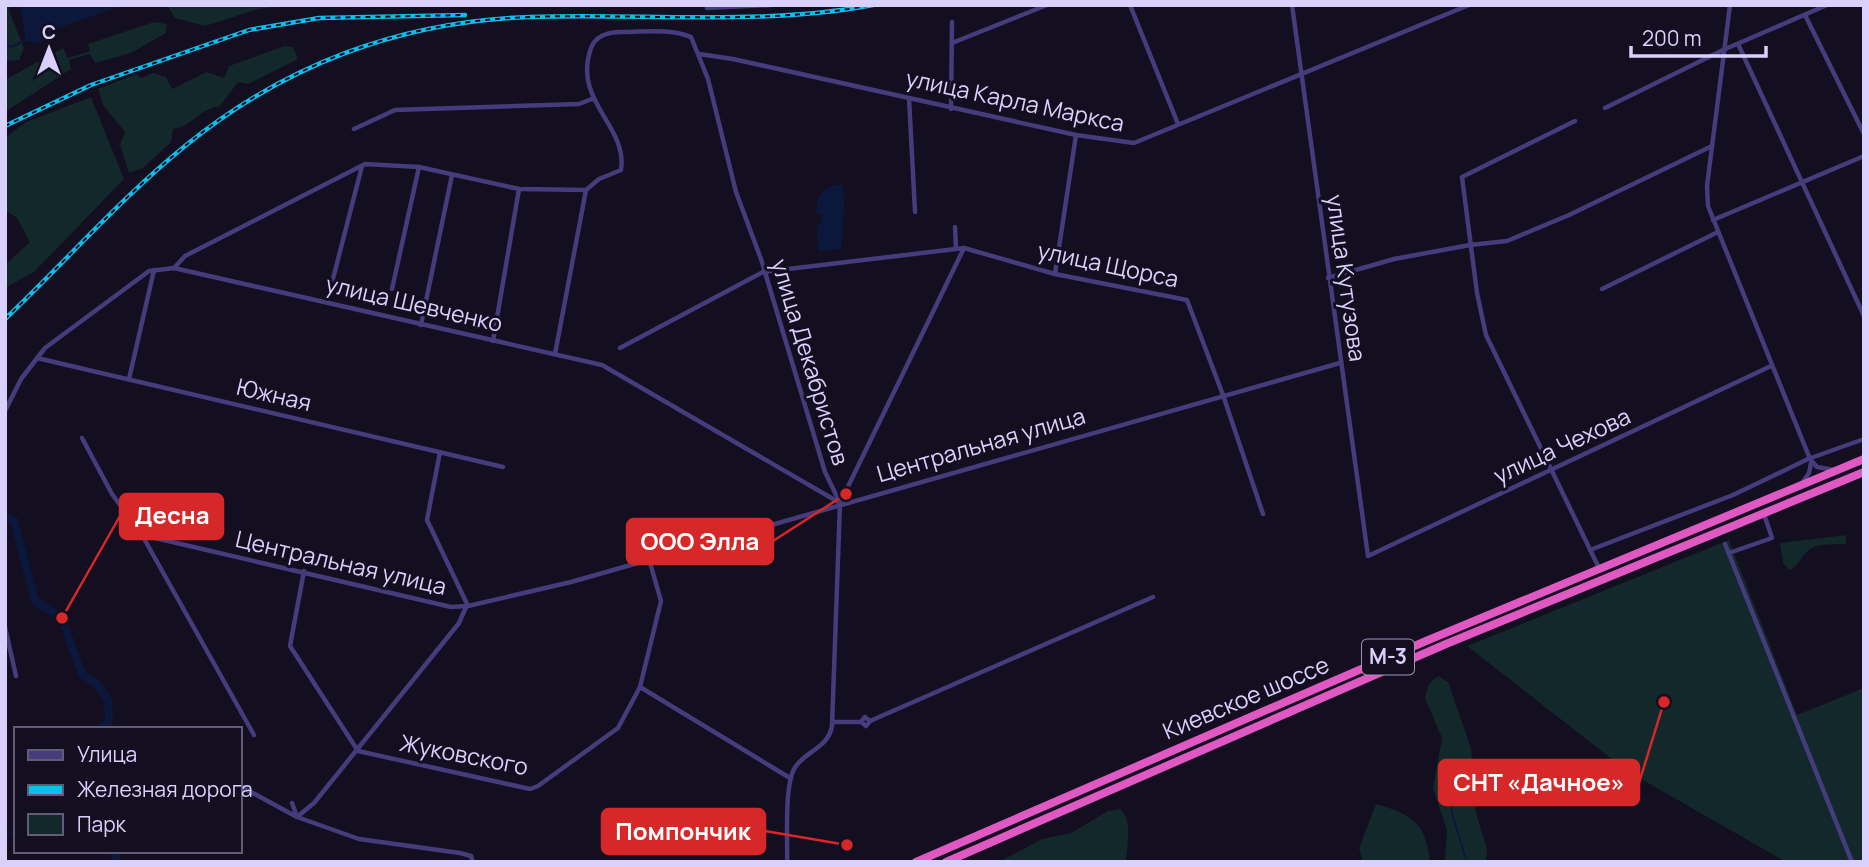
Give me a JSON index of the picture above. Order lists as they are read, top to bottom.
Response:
{
  "streets": {
    "highway": ["М-3", "Киевское шоссе"],
    "street": [
      "улица Карла Маркса",
      "улица Щорса",
      "улица Кутузова",
      "улица Шевченко",
      "улица Декабристов",
      "Южная",
      "Центральная улица",
      "улица Чехова",
      "Жуковского"
    ]
  },
  "crossings": [
    ["улица Карла Маркса", "улица Кутузова"],
    ["улица Карла Маркса", "улица Декабристов"],
    ["улица Щорса", "Центральная улица"],
    ["улица Кутузова", "Центральная улица"],
    ["улица Кутузова", "улица Чехова"],
    ["улица Шевченко", "улица Декабристов"],
    ["улица Шевченко", "Южная"],
    ["улица Шевченко", "Центральная улица"],
    ["улица Декабристов", "Центральная улица"],
    ["Центральная улица", "Жуковского"]
  ],
  "places": [
    "ООО Элла",
    "Десна",
    "СНТ «Дачное»",
    "Помпончик"
  ],
  "legend": ["Улица", "Железная дорога", "Парк"],
  "scale_bar": "200 m",
  "north": "top"
}
